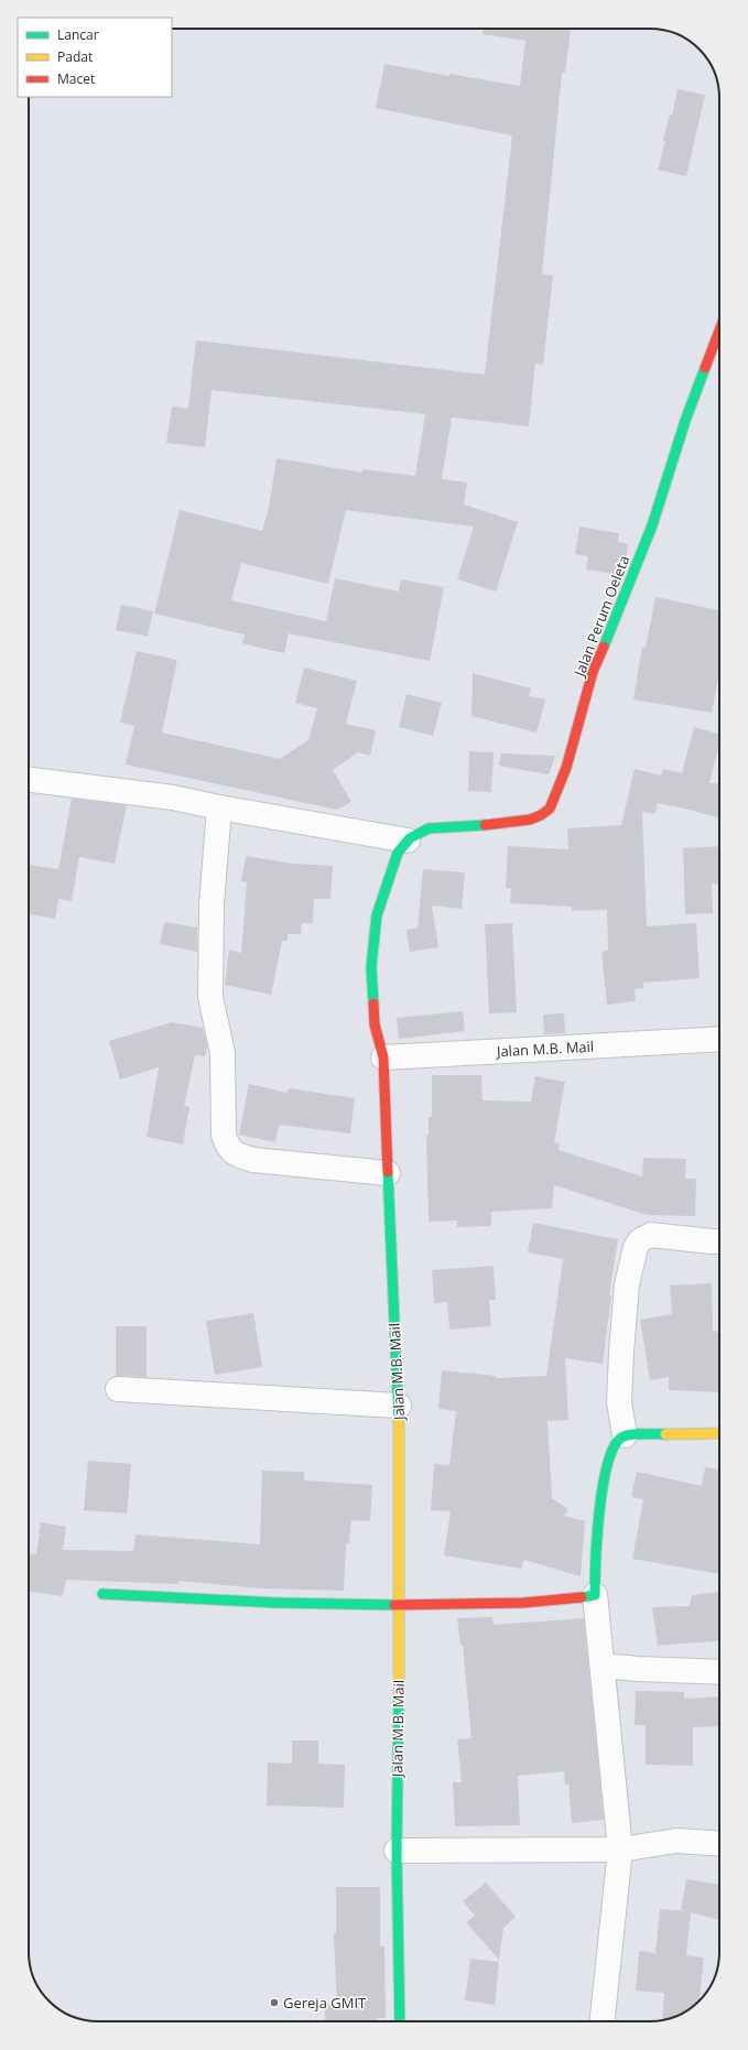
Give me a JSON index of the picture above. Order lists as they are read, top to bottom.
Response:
{
  "streets": {
    "street": ["Jalan Perum Oeleta", "Jalan M.B. Mail"]
  },
  "places": ["Gereja GMIT"],
  "legend": ["Lancar", "Padat", "Macet"]
}
